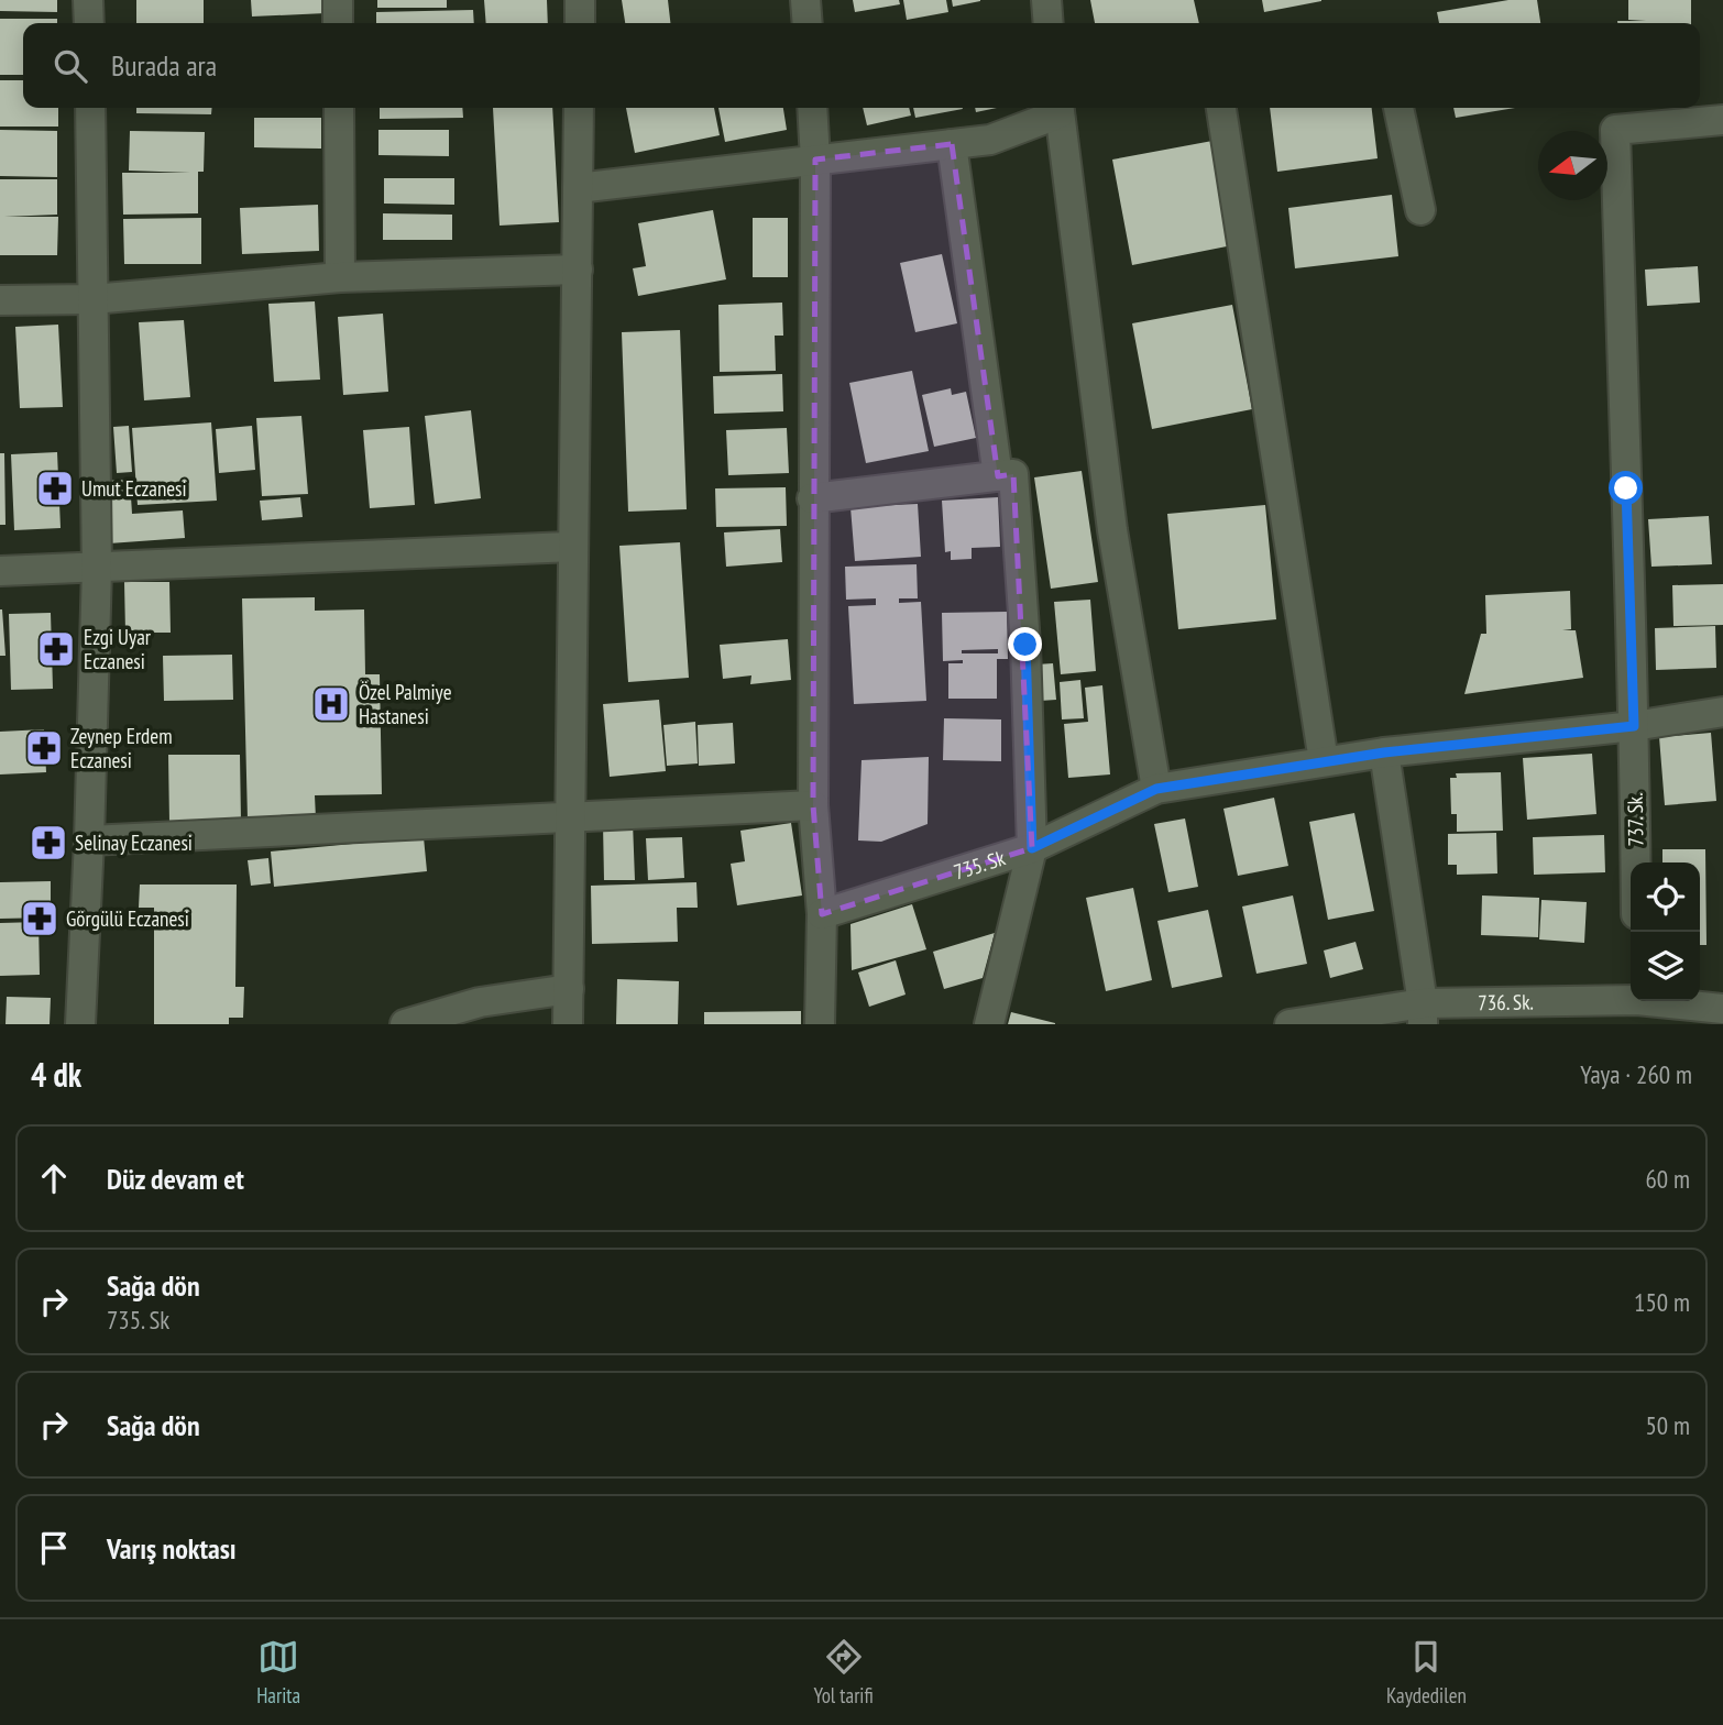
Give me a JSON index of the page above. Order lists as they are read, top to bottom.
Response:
{
  "streets": {
    "street": ["737. Sk.", "735. Sk", "736. Sk."]
  },
  "crossings": [
    ["737. Sk.", "735. Sk"]
  ],
  "places": {
    "pharmacy": [
      "Umut Eczanesi",
      "Ezgi Uyar Eczanesi",
      "Zeynep Erdem Eczanesi",
      "Selinay Eczanesi",
      "Görgülü Eczanesi"
    ],
    "hospital": ["Özel Palmiye Hastanesi"]
  },
  "north": "left",
  "page": {
    "search": "Burada ara",
    "heading": ["4 dk", "Yaya · 260 m"],
    "list": [
      ["Düz devam et", "60 m"],
      ["Sağa dön", "735. Sk", "150 m"],
      ["Sağa dön", "50 m"],
      "Varış noktası"
    ],
    "nav": ["Harita", "Yol tarifi", "Kaydedilen"]
  }
}
